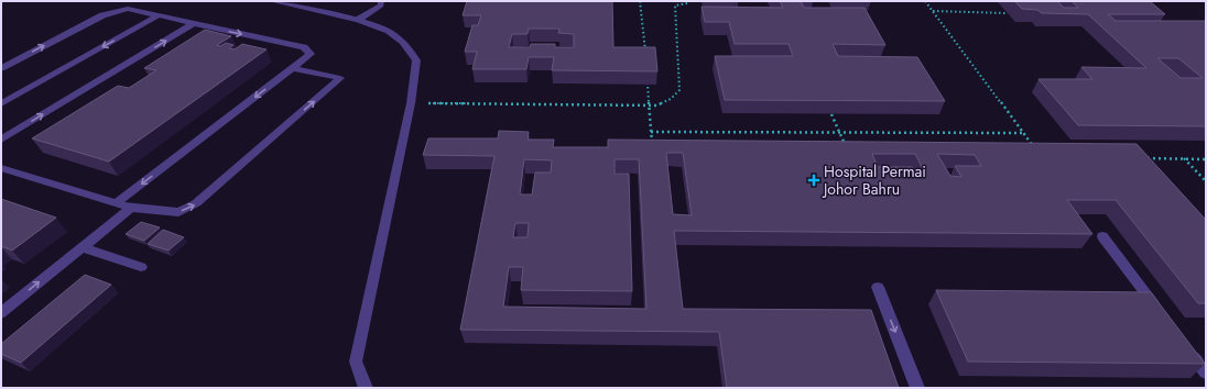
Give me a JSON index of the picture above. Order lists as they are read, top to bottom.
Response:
{
  "places": {
    "health": ["Hospital Permai Johor Bahru"]
  }
}
